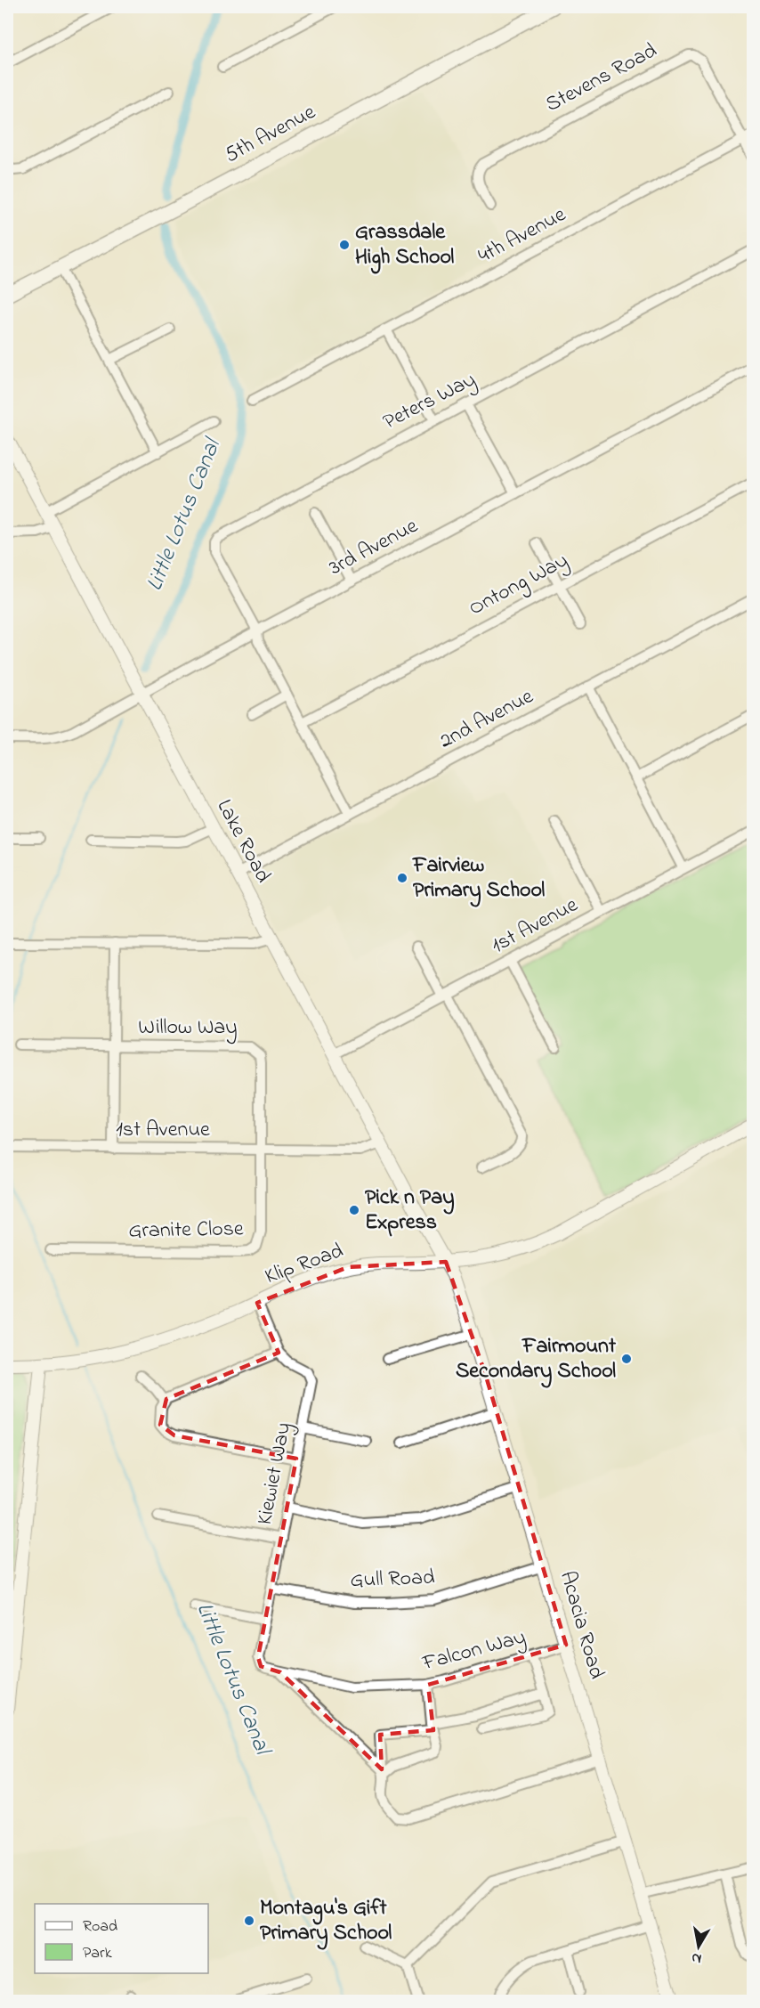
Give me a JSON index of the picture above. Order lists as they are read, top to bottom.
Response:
{
  "streets": {
    "main road": ["5th Avenue"],
    "street": [
      "Stevens Road",
      "4th Avenue",
      "Peters Way",
      "3rd Avenue",
      "Ontong Way",
      "2nd Avenue",
      "Lake Road",
      "1st Avenue",
      "Willow Way",
      "Granite Close",
      "Klip Road",
      "Kiewiet Way",
      "Gull Road",
      "Acacia Road",
      "Falcon Way"
    ]
  },
  "crossings": [
    ["Stevens Road", "4th Avenue"],
    ["Peters Way", "3rd Avenue"],
    ["3rd Avenue", "Lake Road"],
    ["2nd Avenue", "Lake Road"],
    ["Lake Road", "1st Avenue"],
    ["Lake Road", "Klip Road"],
    ["Lake Road", "Acacia Road"],
    ["1st Avenue", "Willow Way"],
    ["1st Avenue", "Granite Close"],
    ["Willow Way", "Granite Close"],
    ["Klip Road", "Acacia Road"],
    ["Kiewiet Way", "Gull Road"],
    ["Kiewiet Way", "Falcon Way"],
    ["Gull Road", "Acacia Road"],
    ["Acacia Road", "Falcon Way"]
  ],
  "water": ["Little Lotus Canal"],
  "places": [
    "Grassdale High School",
    "Fairview Primary School",
    "Pick n Pay Express",
    "Fairmount Secondary School",
    "Montagu's Gift Primary School"
  ],
  "legend": ["Road", "Park"],
  "north": "bottom"
}
